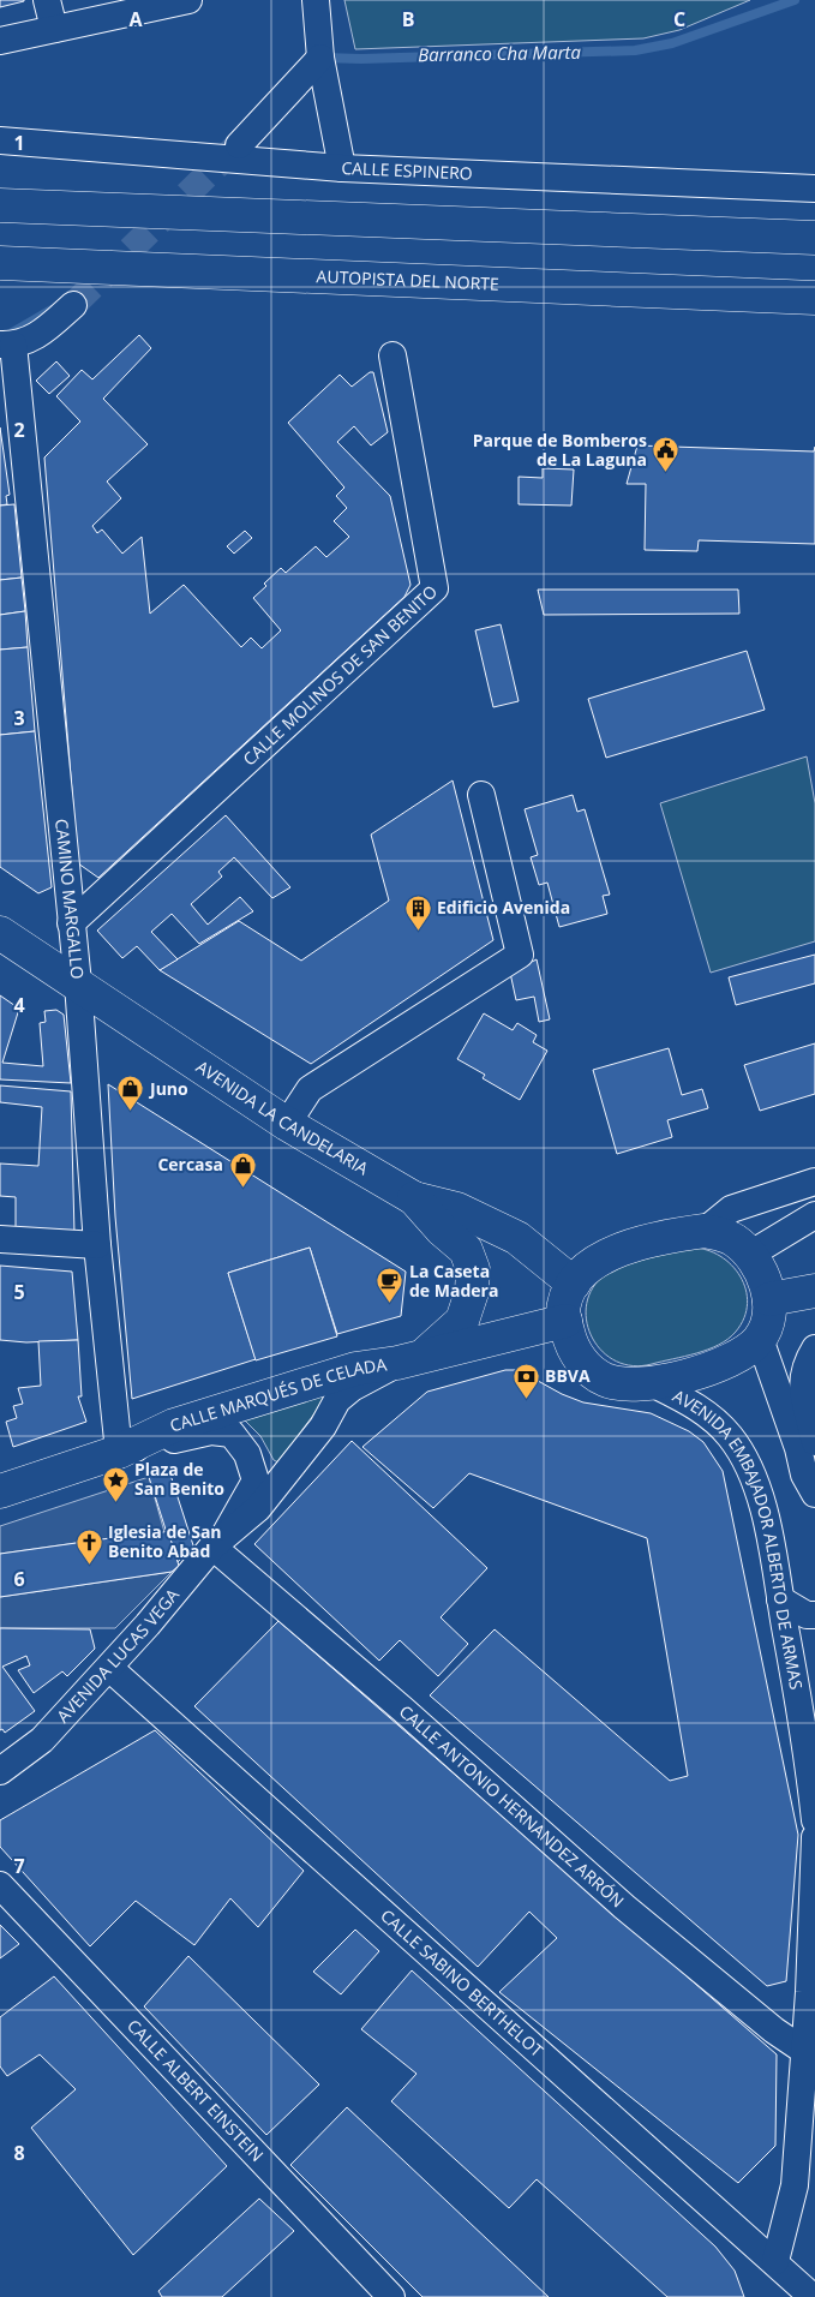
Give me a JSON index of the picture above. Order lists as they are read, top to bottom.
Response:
{
  "streets": {
    "main road": ["AUTOPISTA DEL NORTE", "AVENIDA LA CANDELARIA", "CALLE MARQUÉS DE CELADA"],
    "street": [
      "CALLE ESPINERO",
      "CALLE MOLINOS DE SAN BENITO",
      "CAMINO MARGALLO",
      "AVENIDA EMBAJADOR ALBERTO DE ARMAS",
      "AVENIDA LUCAS VEGA",
      "CALLE ANTONIO HERNANDEZ ARRÓN",
      "CALLE SABINO BERTHELOT",
      "CALLE ALBERT EINSTEIN"
    ]
  },
  "crossings": [
    ["CALLE MOLINOS DE SAN BENITO", "CAMINO MARGALLO"],
    ["CAMINO MARGALLO", "AVENIDA LA CANDELARIA"],
    ["CAMINO MARGALLO", "CALLE MARQUÉS DE CELADA"],
    ["CAMINO MARGALLO", "AVENIDA LUCAS VEGA"],
    ["AVENIDA LA CANDELARIA", "CALLE MARQUÉS DE CELADA"],
    ["AVENIDA LA CANDELARIA", "AVENIDA EMBAJADOR ALBERTO DE ARMAS"],
    ["CALLE MARQUÉS DE CELADA", "AVENIDA EMBAJADOR ALBERTO DE ARMAS"],
    ["CALLE MARQUÉS DE CELADA", "AVENIDA LUCAS VEGA"],
    ["AVENIDA LUCAS VEGA", "CALLE ANTONIO HERNANDEZ ARRÓN"],
    ["AVENIDA LUCAS VEGA", "CALLE SABINO BERTHELOT"]
  ],
  "water": ["Barranco Cha Marta"],
  "places": {
    "public building": ["Parque de Bomberos de La Laguna"],
    "building": ["Edificio Avenida"],
    "shop": ["Juno", "Cercasa"],
    "cafe": ["La Caseta de Madera"],
    "bank": ["BBVA"],
    "place": ["Plaza de San Benito"],
    "church": ["Iglesia de San Benito Abad"]
  },
  "grid": {
    "columns": ["A", "B", "C"],
    "rows": [
      "1",
      "2",
      "3",
      "4",
      "5",
      "6",
      "7",
      "8"
    ]
  }
}
